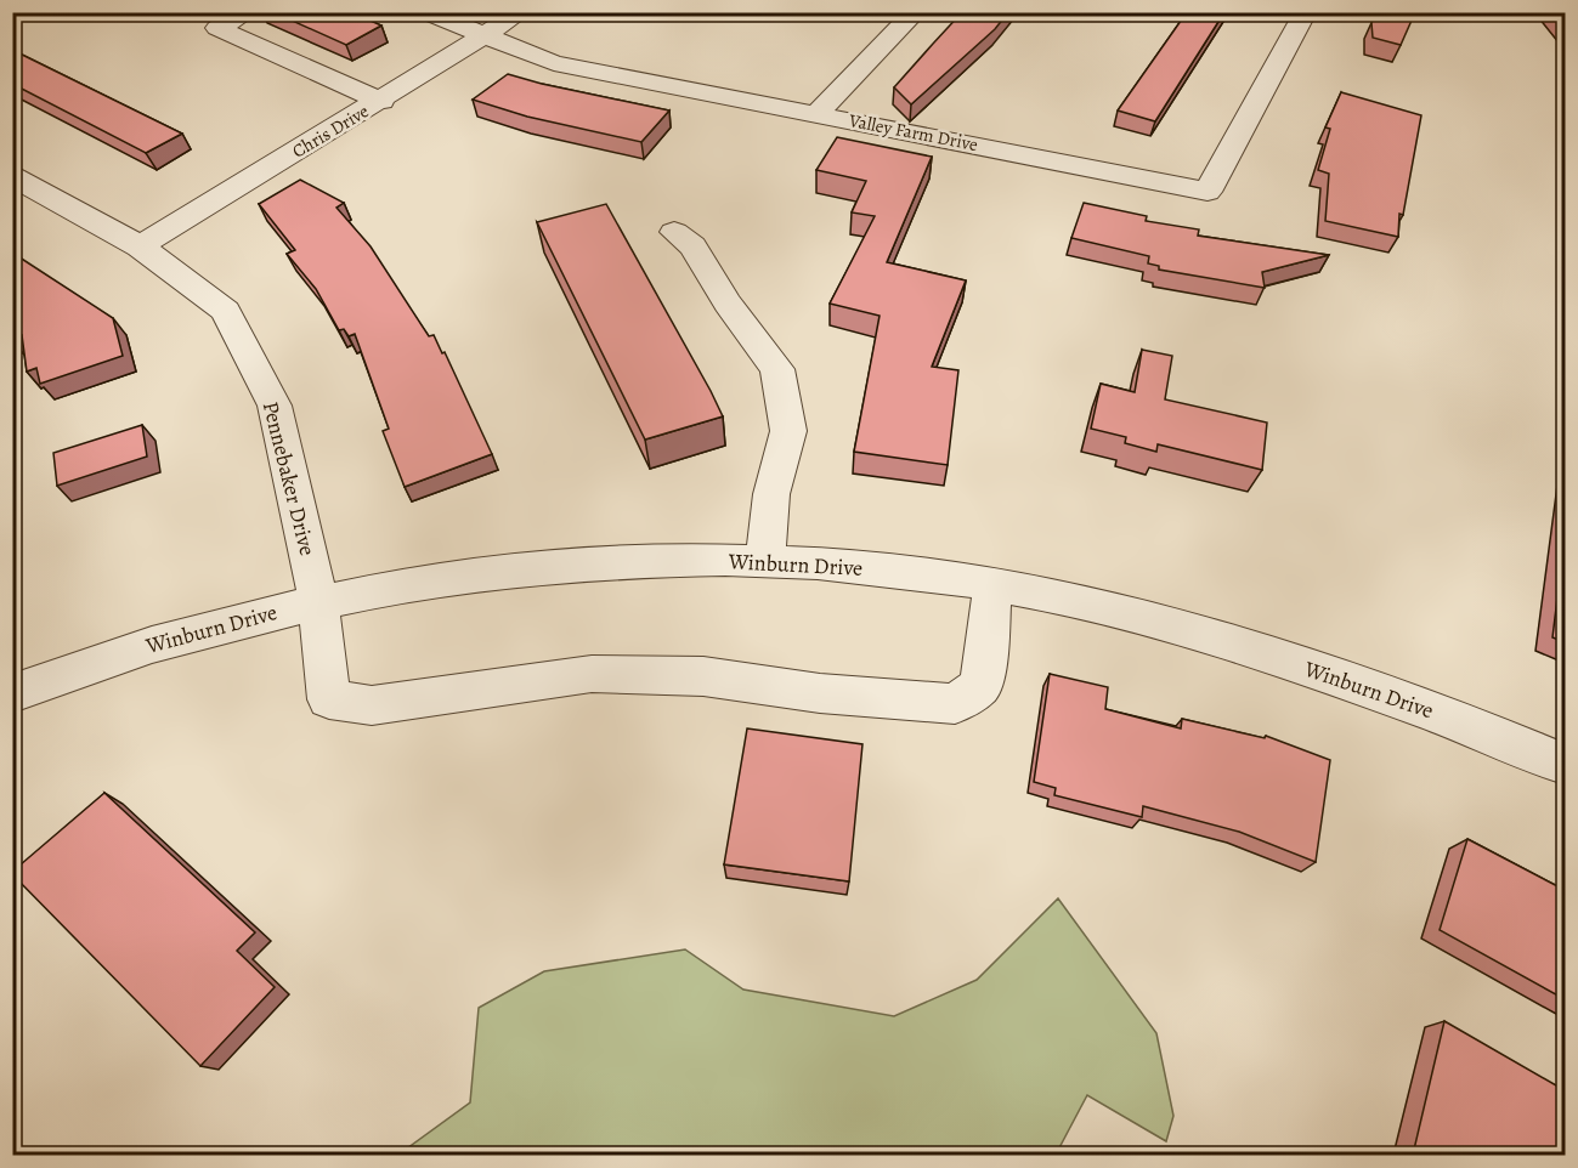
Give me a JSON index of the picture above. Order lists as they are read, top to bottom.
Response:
{
  "streets": {
    "street": [
      "Chris Drive",
      "Valley Farm Drive",
      "Pennebaker Drive",
      "Winburn Drive"
    ]
  },
  "crossings": [
    ["Chris Drive", "Valley Farm Drive"],
    ["Chris Drive", "Pennebaker Drive"],
    ["Pennebaker Drive", "Winburn Drive"]
  ]
}
